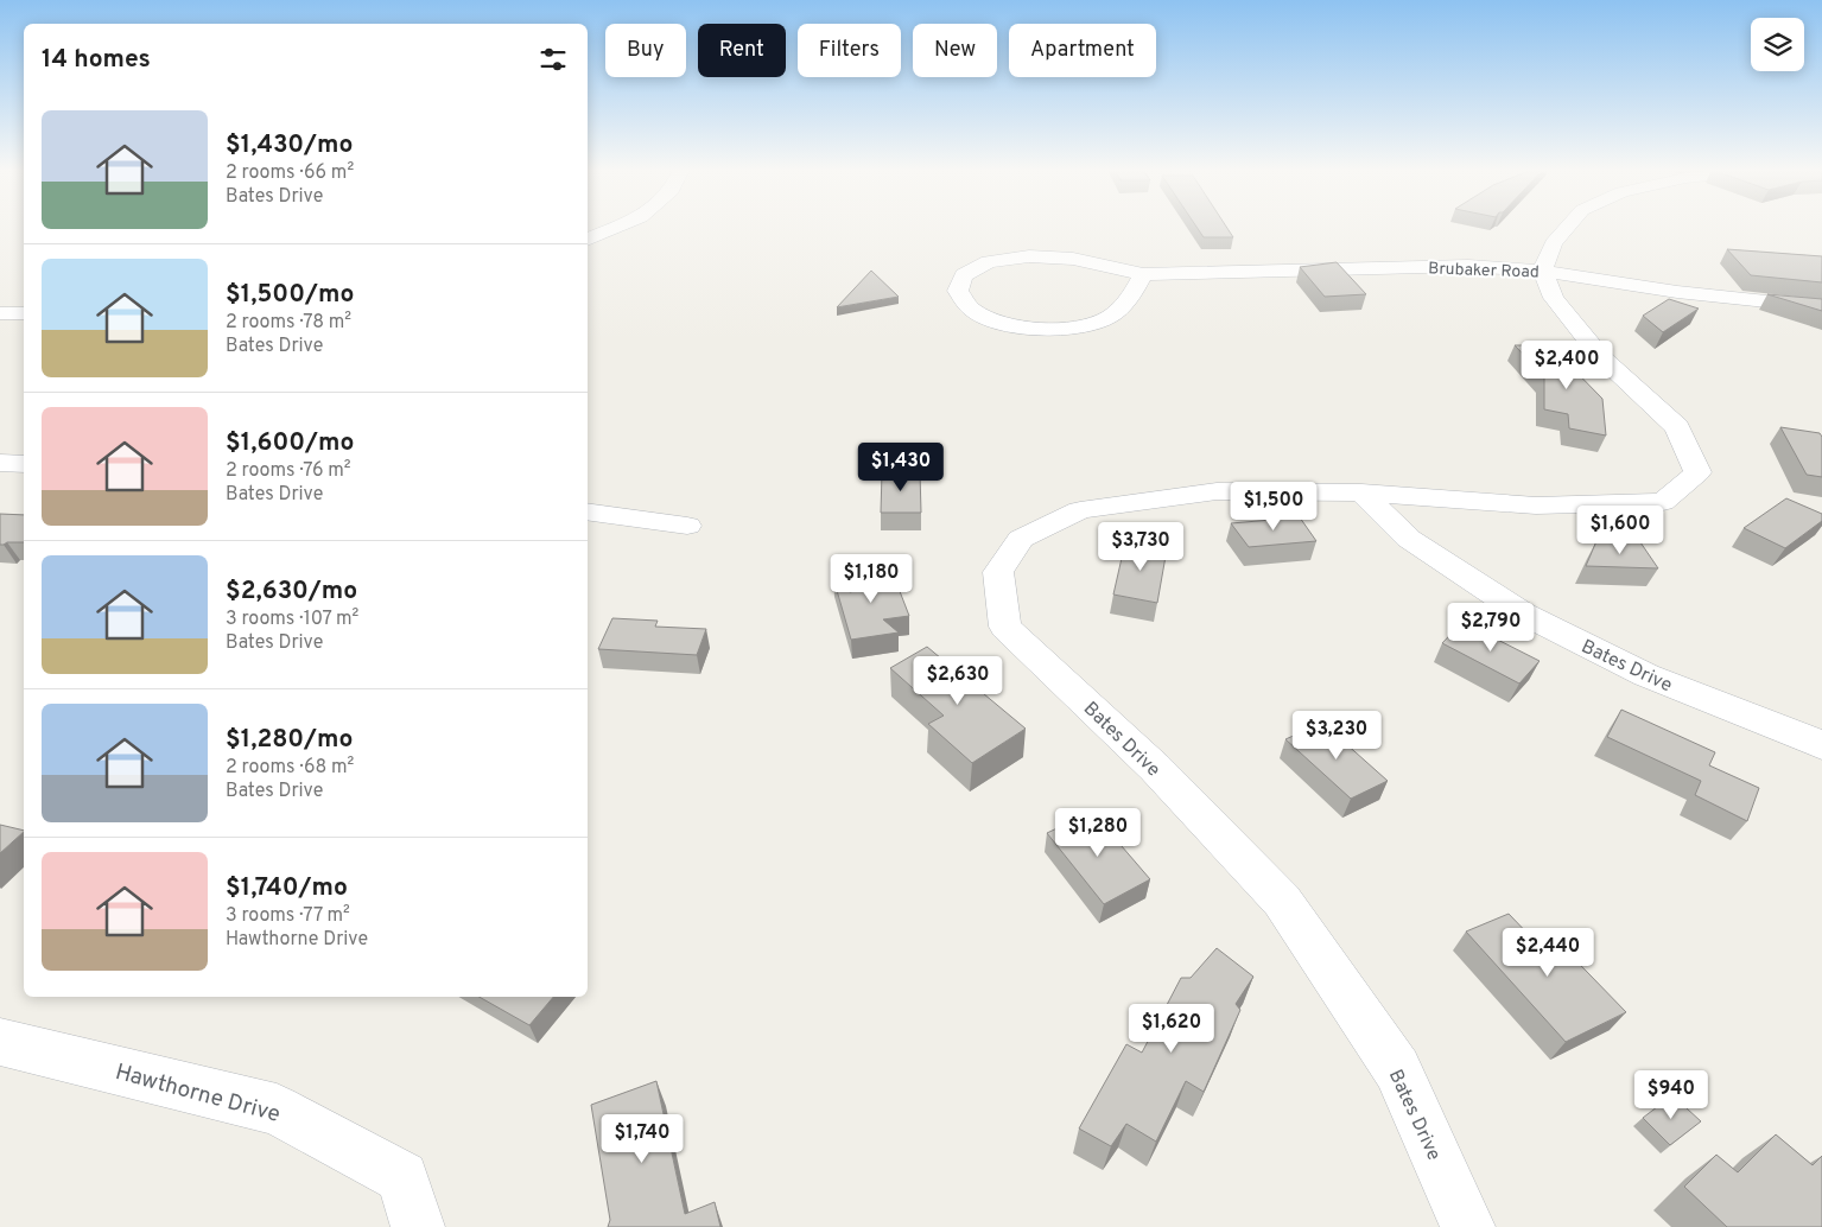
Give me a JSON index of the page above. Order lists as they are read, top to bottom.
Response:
{
  "streets": {
    "street": ["Brubaker Road", "Bates Drive", "Hawthorne Drive"]
  },
  "crossings": [
    ["Brubaker Road", "Bates Drive"]
  ],
  "page": {
    "chip": [
      "Buy",
      "Rent",
      "Filters",
      "New",
      "Apartment"
    ],
    "heading": "14 homes",
    "list": [
      {
        "name": "$1,430/mo",
        "note": "2 rooms · 66 m² · Bates Drive"
      },
      {
        "name": "$1,500/mo",
        "note": "2 rooms · 78 m² · Bates Drive"
      },
      {
        "name": "$1,600/mo",
        "note": "2 rooms · 76 m² · Bates Drive"
      },
      {
        "name": "$2,630/mo",
        "note": "3 rooms · 107 m² · Bates Drive"
      },
      {
        "name": "$1,280/mo",
        "note": "2 rooms · 68 m² · Bates Drive"
      },
      {
        "name": "$1,740/mo",
        "note": "3 rooms · 77 m² · Hawthorne Drive"
      }
    ],
    "price": [
      "$2,400",
      "$1,430",
      "$1,500",
      "$1,600",
      "$3,730",
      "$1,180",
      "$2,790",
      "$2,630",
      "$3,230",
      "$1,280",
      "$2,440",
      "$1,620",
      "$940",
      "$1,740"
    ]
  }
}
